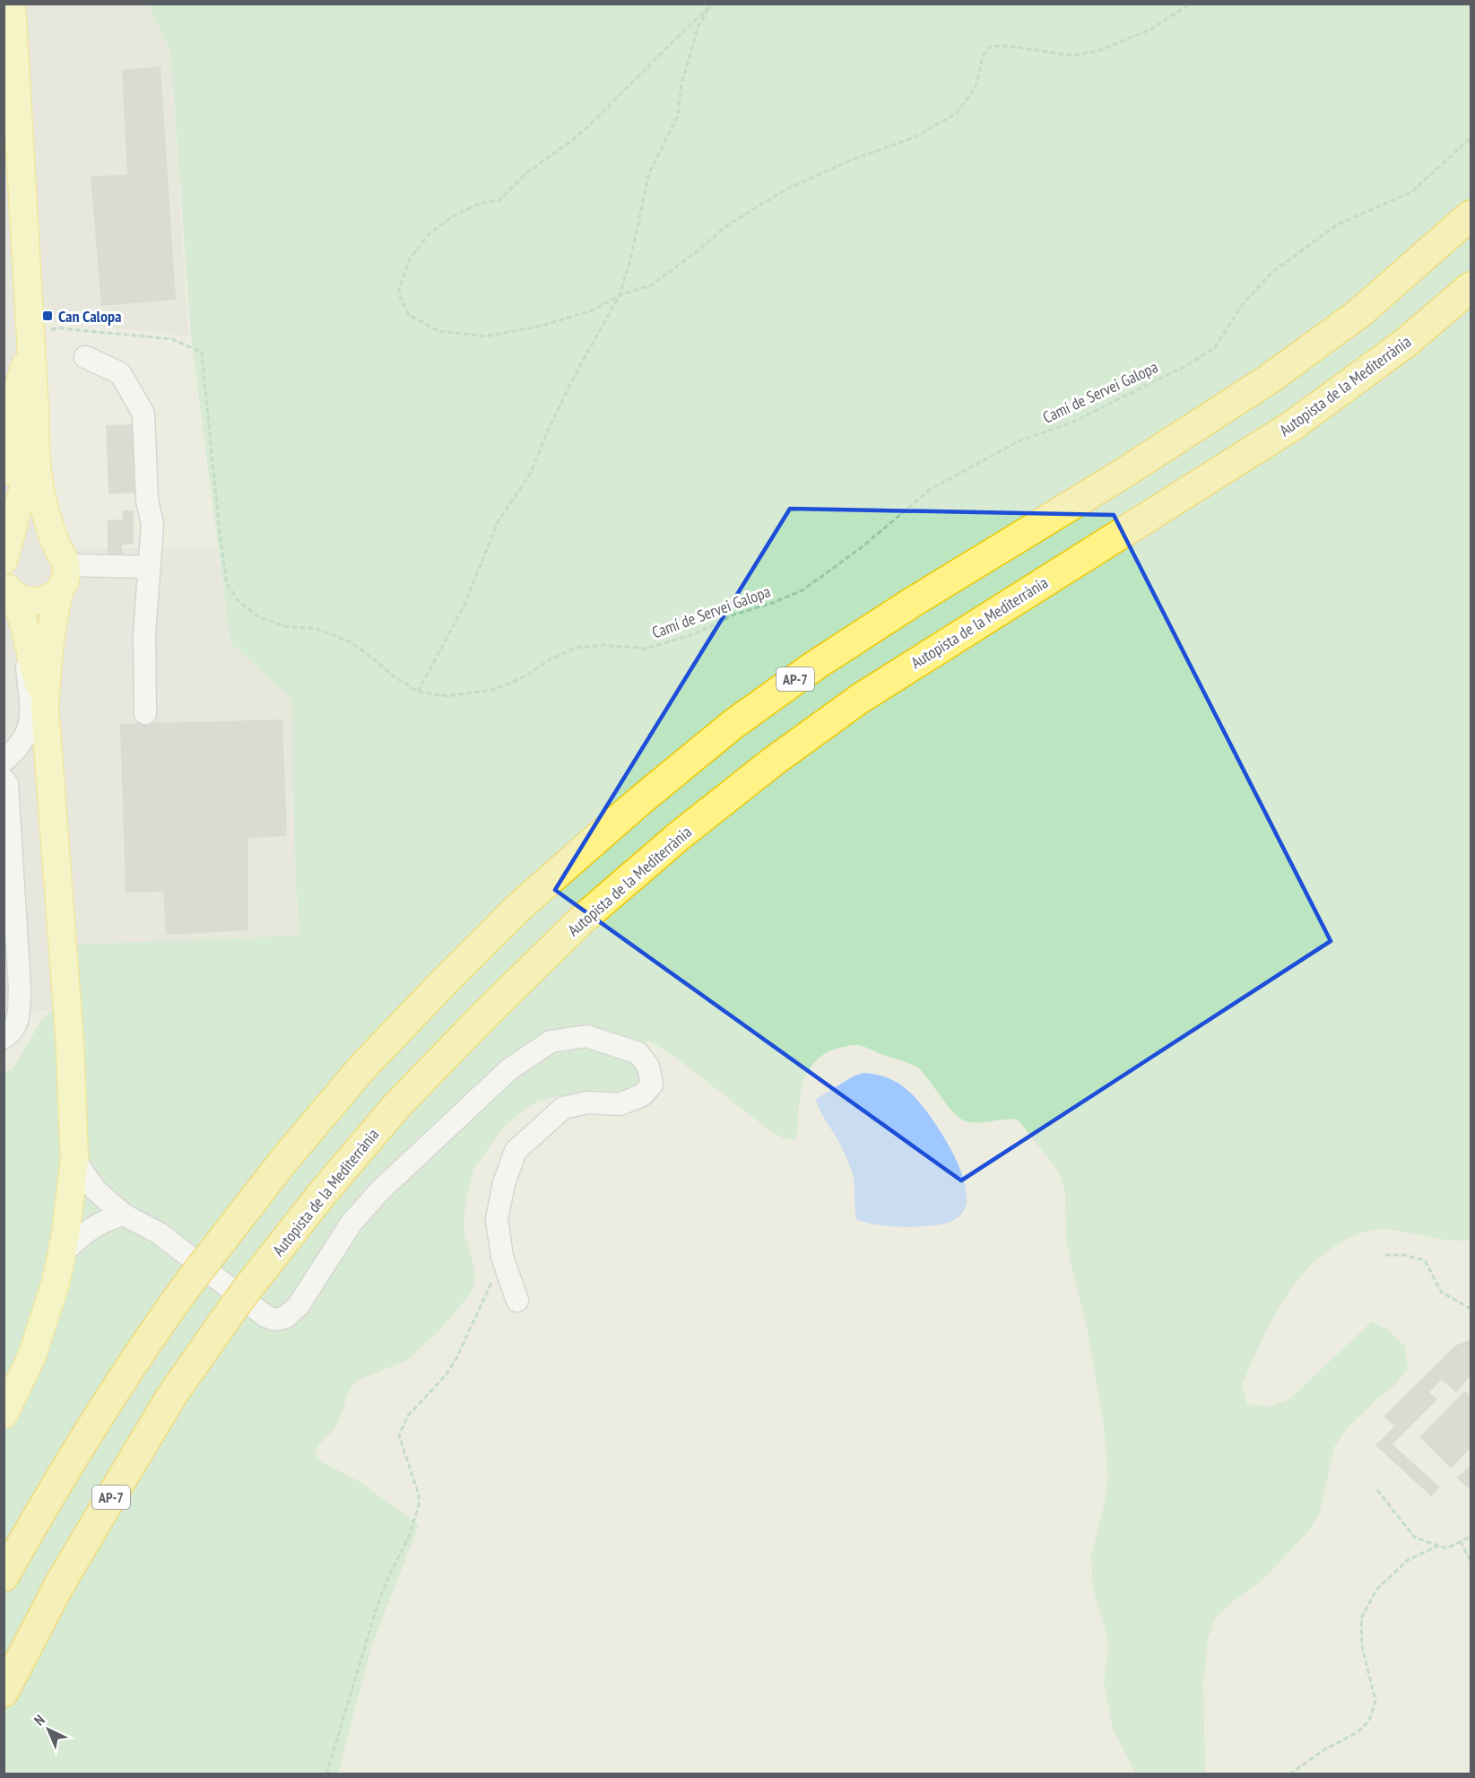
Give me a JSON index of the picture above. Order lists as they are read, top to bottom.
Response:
{
  "streets": {
    "highway": ["Autopista de la Mediterrània", "AP-7"],
    "path": ["Camí de Servei Galopa"]
  },
  "places": {
    "transit": ["Can Calopa"]
  },
  "north": "top left"
}
